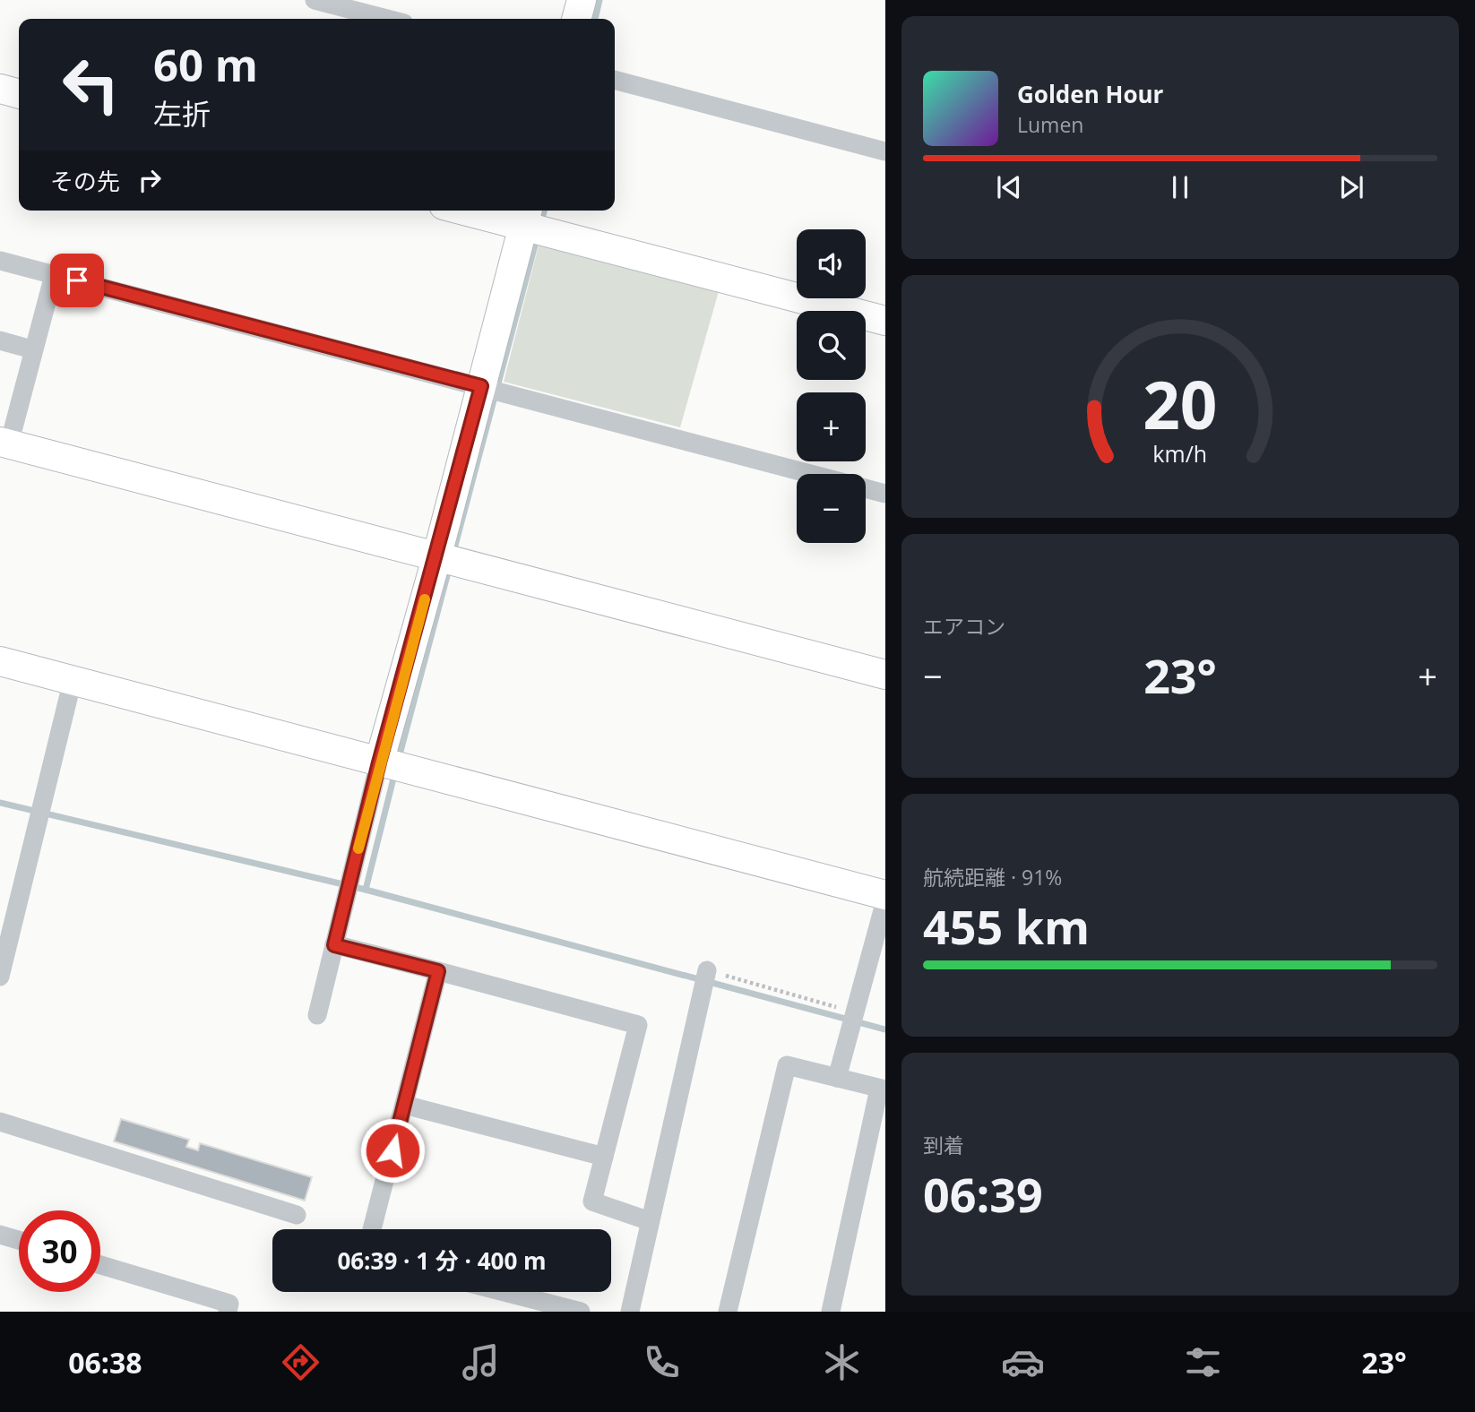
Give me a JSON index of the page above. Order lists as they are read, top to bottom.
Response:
{
  "page": {
    "turn": ["60 m", "左折"],
    "song": ["Golden Hour", "Lumen"],
    "then": "その先",
    "map_buttons": ["+", "−"],
    "tile": [
      "エアコン",
      ["航続距離 · 91%", "455 km"],
      ["到着", "06:39"]
    ],
    "heat": ["−", "23°", "+"],
    "limit": "30",
    "trip": "06:39 · 1 分 · 400 m",
    "tabs": ["06:38", "23°"],
    "gauge": ["20", "km/h"]
  }
}
